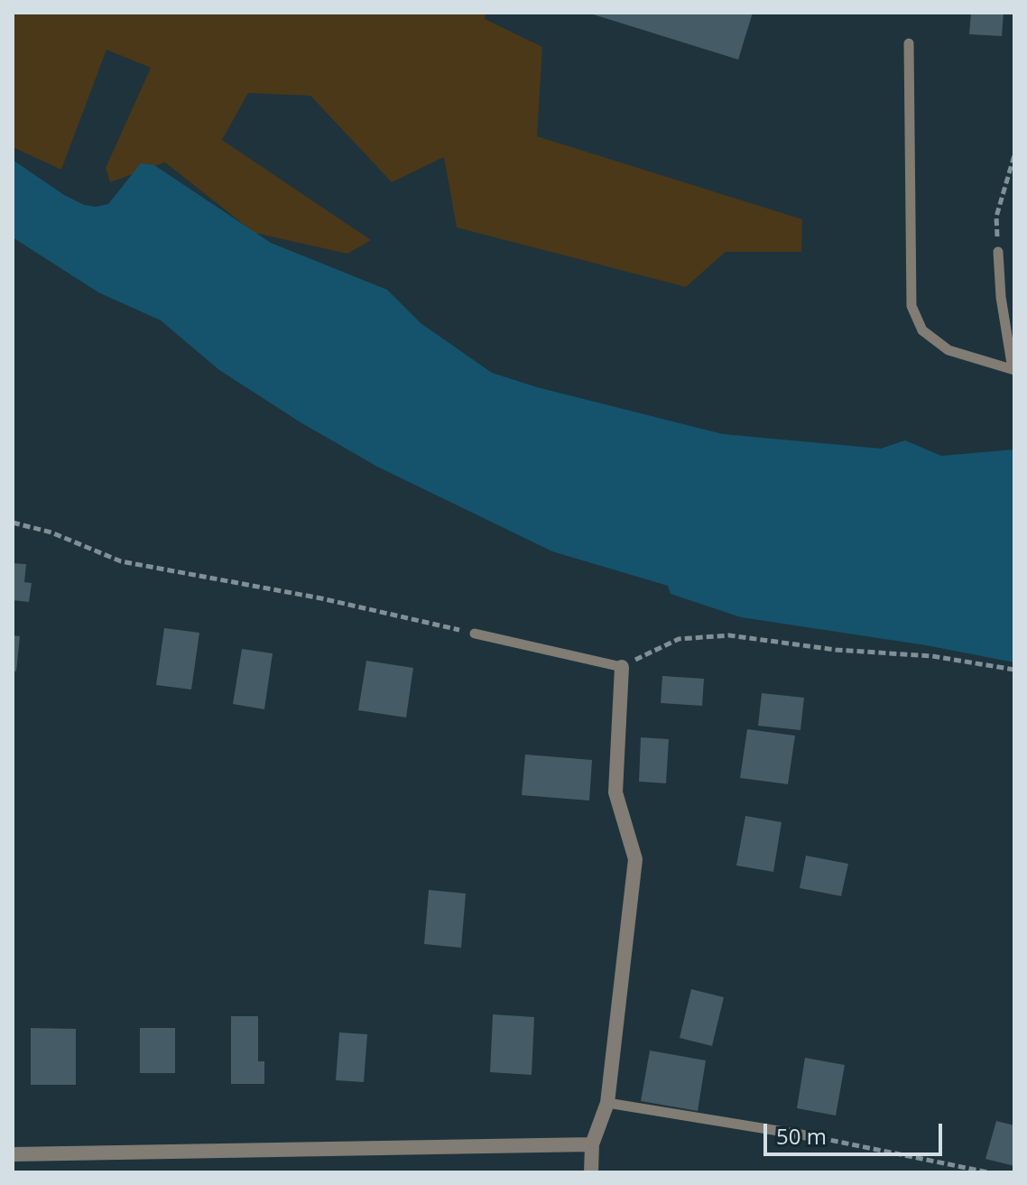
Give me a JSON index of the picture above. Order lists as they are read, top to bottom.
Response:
{
  "scale_bar": "50 m"
}
